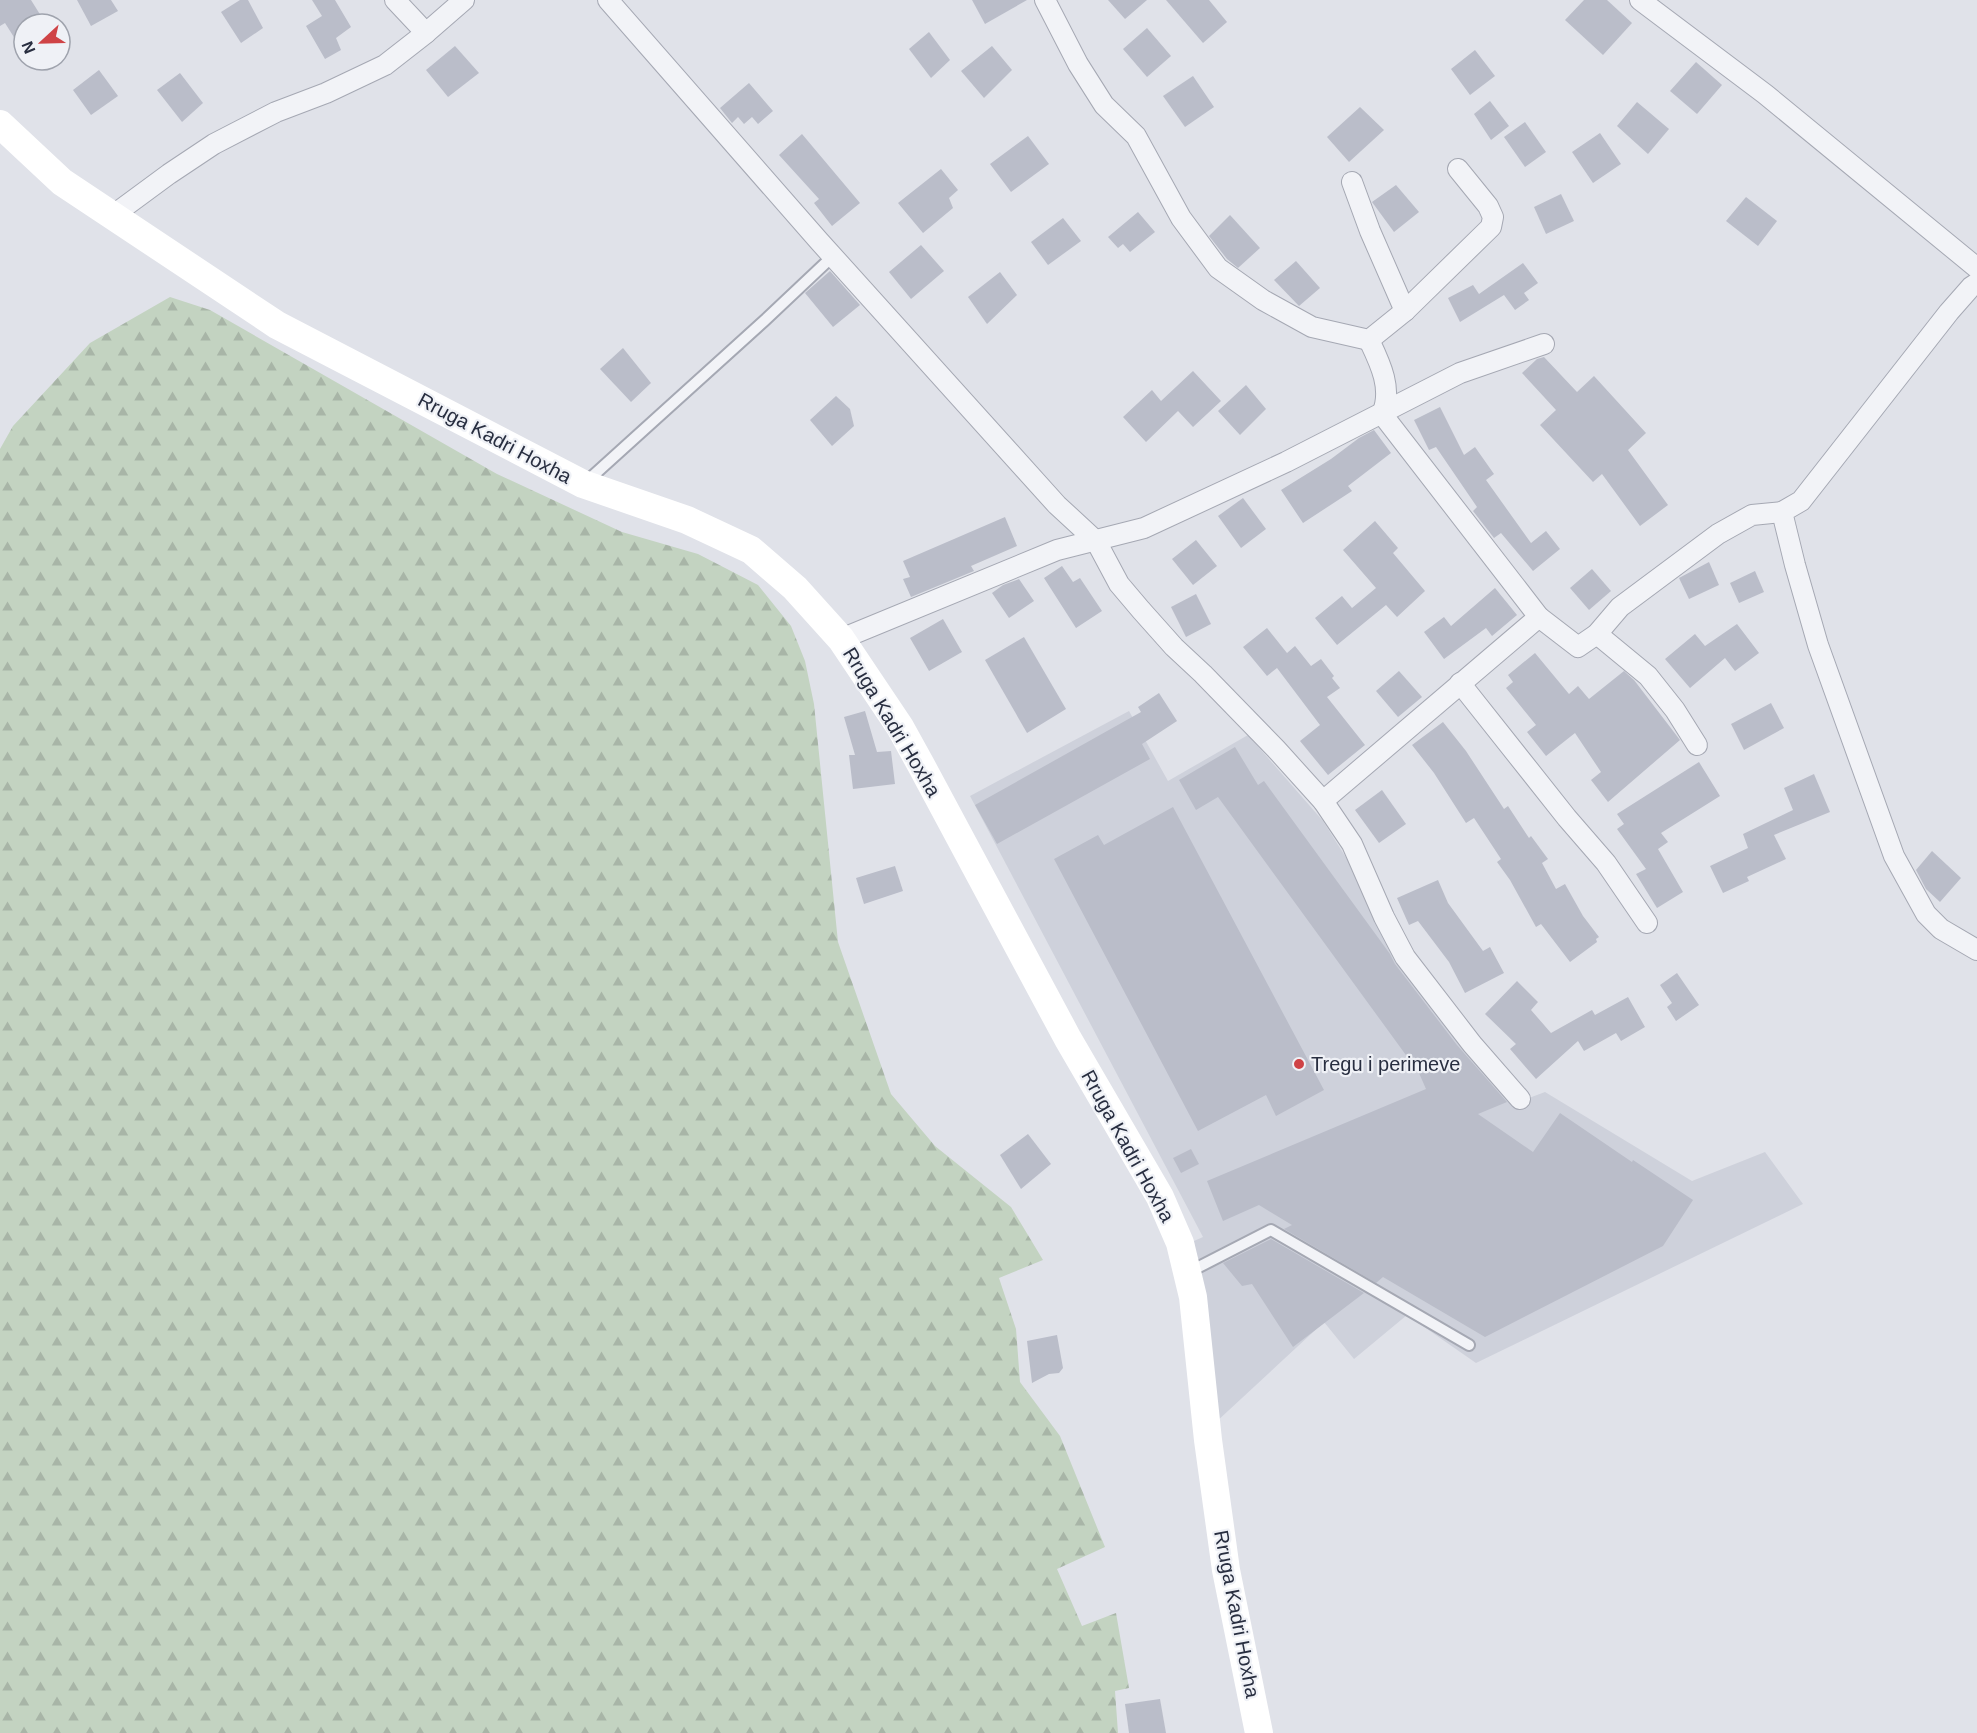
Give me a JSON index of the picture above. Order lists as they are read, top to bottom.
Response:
{
  "streets": {
    "main road": ["Rruga Kadri Hoxha"]
  },
  "places": ["Tregu i perimeve"],
  "north": "left"
}
